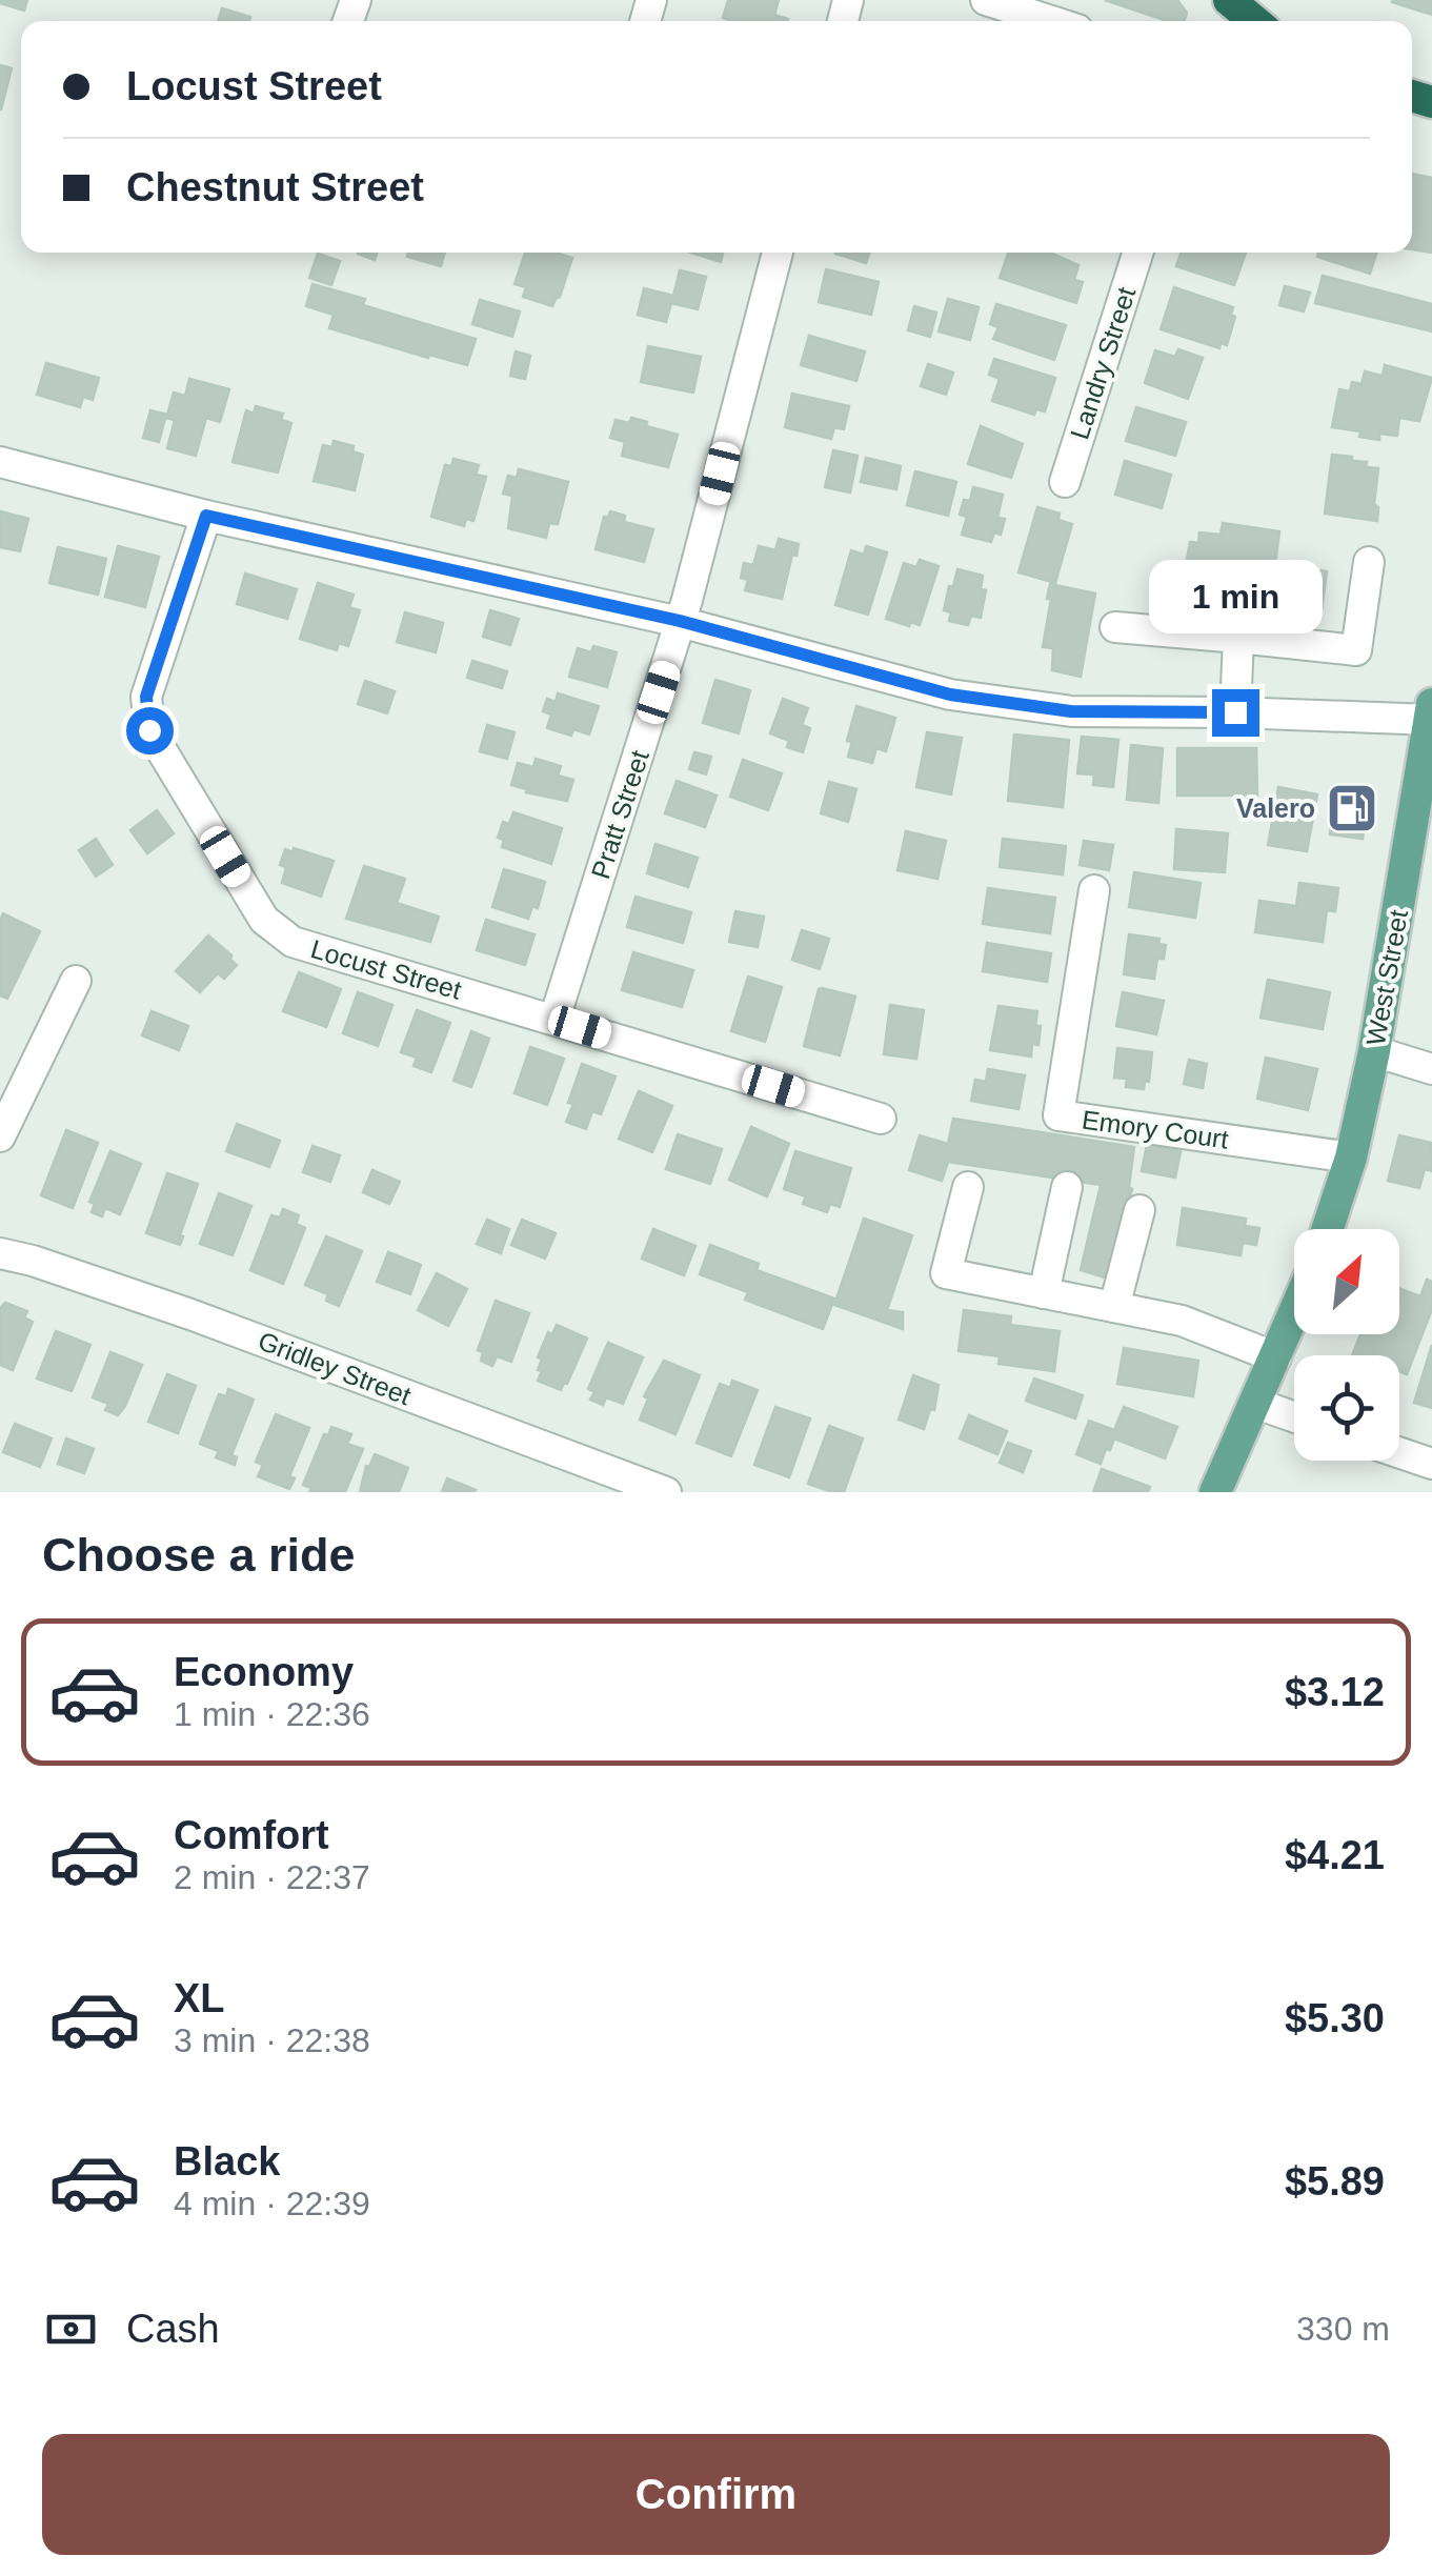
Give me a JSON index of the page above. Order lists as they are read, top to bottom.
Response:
{
  "streets": {
    "main road": ["West Street"],
    "street": [
      "Landry Street",
      "Pratt Street",
      "Locust Street",
      "Emory Court",
      "Gridley Street"
    ]
  },
  "crossings": [
    ["Pratt Street", "Locust Street"],
    ["West Street", "Emory Court"]
  ],
  "places": {
    "fuel station": ["Valero"]
  },
  "north": "top right",
  "page": {
    "banner": ["Locust Street", "Chestnut Street"],
    "bubble": "1 min",
    "heading": "Choose a ride",
    "list": [
      {
        "name": "Economy",
        "note": "1 min · 22:36",
        "value": "$3.12"
      },
      {
        "name": "Comfort",
        "note": "2 min · 22:37",
        "value": "$4.21"
      },
      {
        "name": "XL",
        "note": "3 min · 22:38",
        "value": "$5.30"
      },
      {
        "name": "Black",
        "note": "4 min · 22:39",
        "value": "$5.89"
      }
    ],
    "pay": ["Cash", "330 m"],
    "buttons": "Confirm"
  }
}
